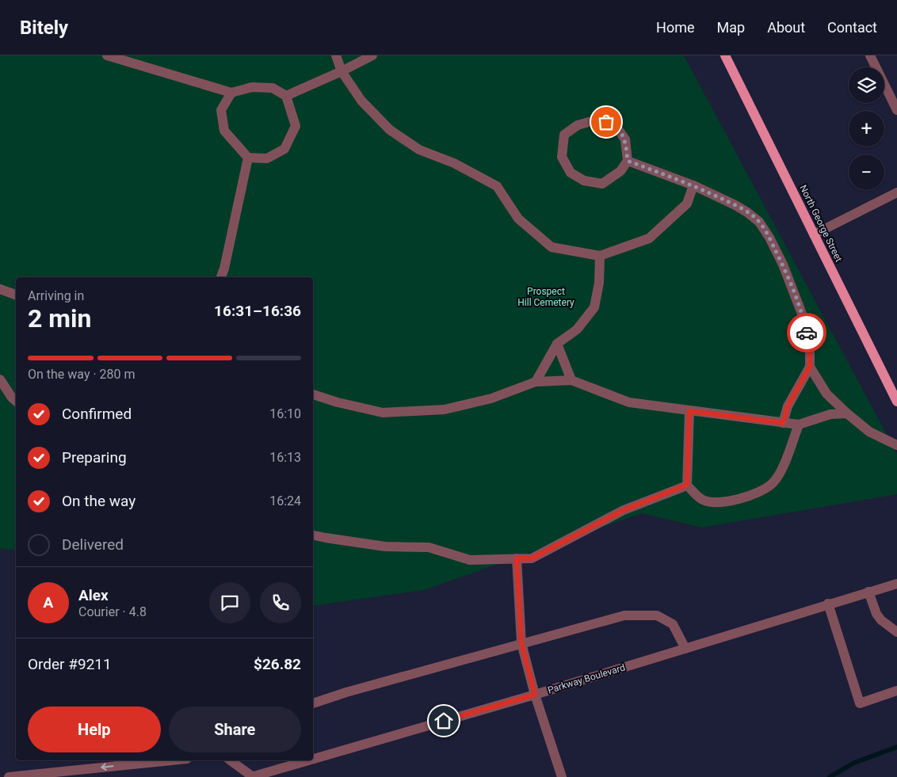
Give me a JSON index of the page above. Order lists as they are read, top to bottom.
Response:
{
  "streets": {
    "main road": ["North George Street"],
    "street": ["Parkway Boulevard"]
  },
  "parks": ["Prospect Hill Cemetery"],
  "page": {
    "header": "Bitely",
    "nav": [
      "Home",
      "Map",
      "About",
      "Contact"
    ],
    "map_buttons": ["+", "−"],
    "heading": ["2 min", "Arriving in", "16:31–16:36"],
    "panel": [
      "Alex",
      "Courier · 4.8",
      "Order #9211",
      "$26.82"
    ],
    "bar": "On the way · 280 m",
    "list": [
      ["Confirmed", "16:10"],
      ["Preparing", "16:13"],
      ["On the way", "16:24"],
      "Delivered"
    ],
    "round": "A",
    "buttons": ["Help", "Share"]
  }
}
